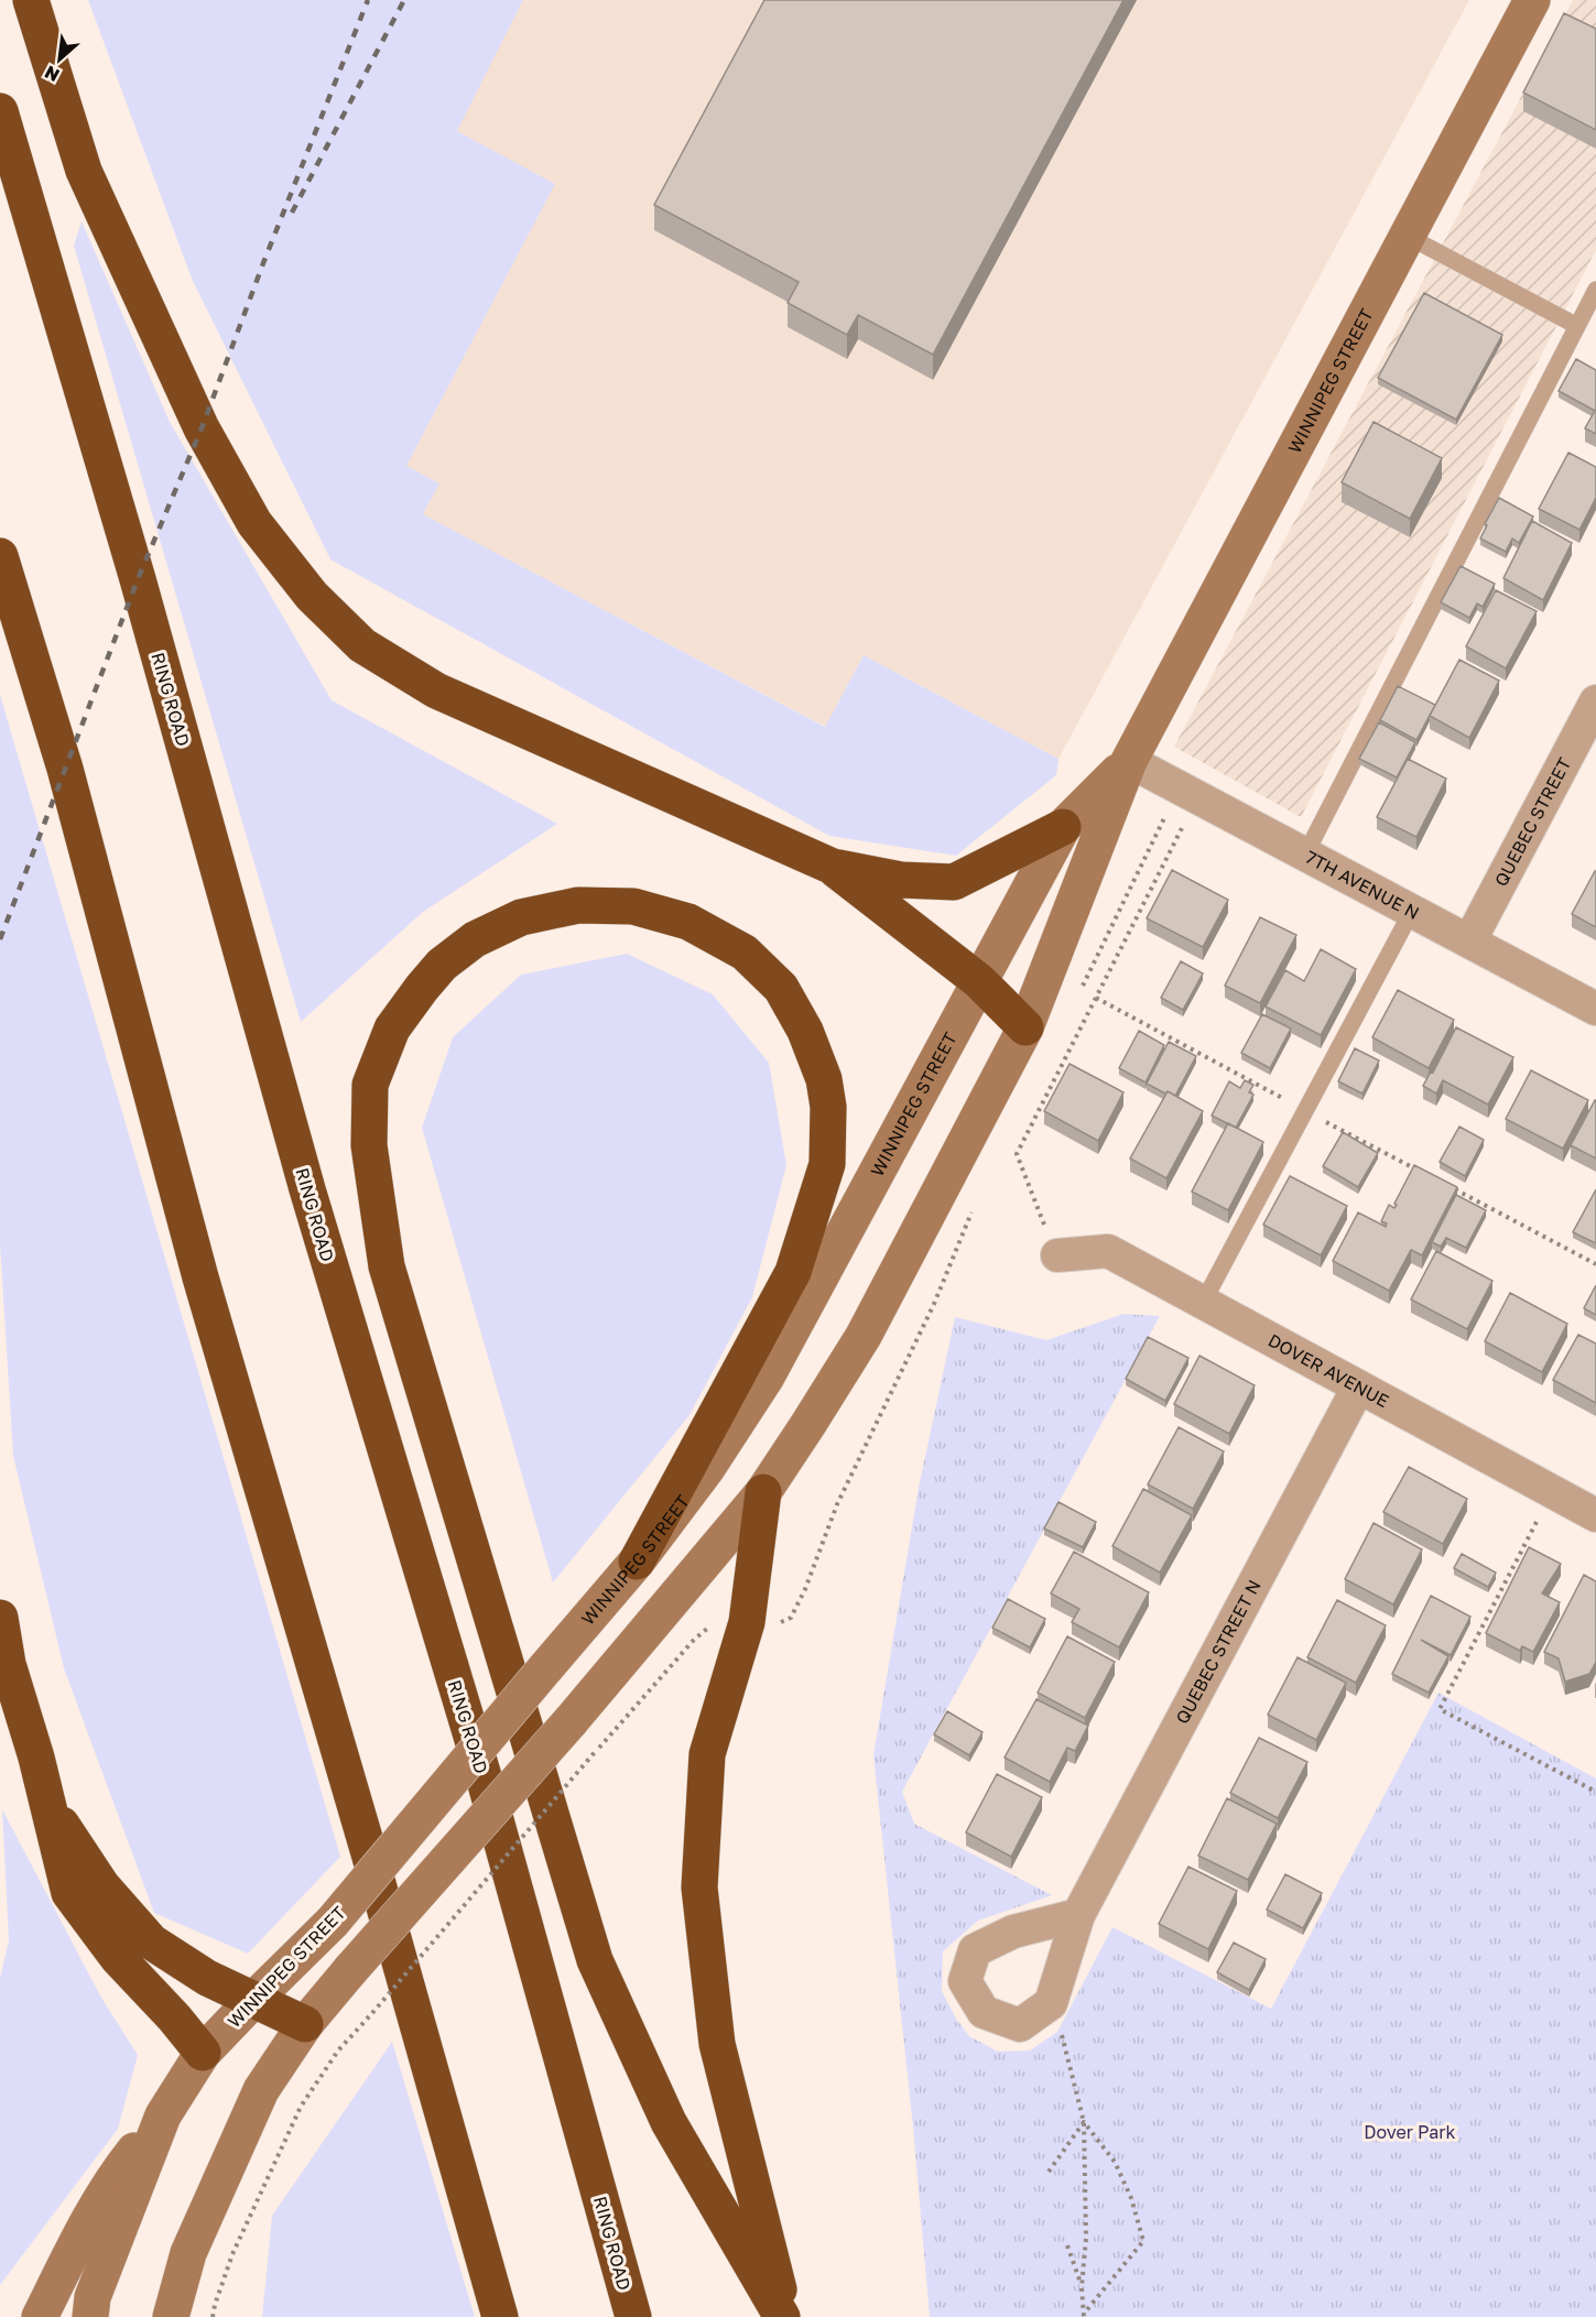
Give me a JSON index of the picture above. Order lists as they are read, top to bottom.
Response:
{
  "streets": {
    "highway": ["RING ROAD"],
    "main road": ["WINNIPEG STREET"],
    "street": [
      "QUEBEC STREET",
      "7TH AVENUE N",
      "DOVER AVENUE",
      "QUEBEC STREET N"
    ]
  },
  "crossings": [
    ["WINNIPEG STREET", "7TH AVENUE N"],
    ["QUEBEC STREET", "7TH AVENUE N"],
    ["DOVER AVENUE", "QUEBEC STREET N"]
  ],
  "parks": ["Dover Park"],
  "north": "bottom left"
}
